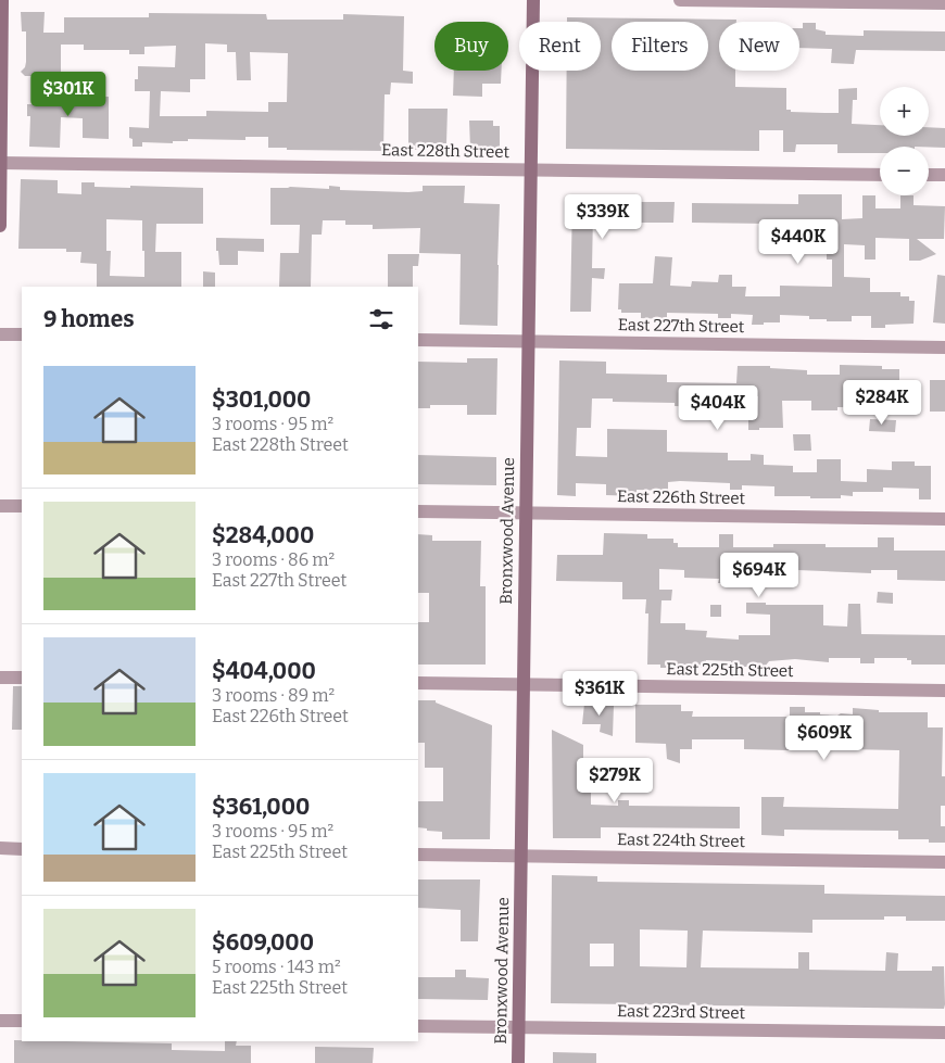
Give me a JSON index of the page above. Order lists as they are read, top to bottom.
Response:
{
  "streets": {
    "street": [
      "East 228th Street",
      "East 227th Street",
      "East 226th Street",
      "Bronxwood Avenue",
      "East 225th Street",
      "East 224th Street",
      "East 223rd Street"
    ]
  },
  "crossings": [
    ["East 228th Street", "Bronxwood Avenue"],
    ["East 227th Street", "Bronxwood Avenue"],
    ["East 226th Street", "Bronxwood Avenue"],
    ["Bronxwood Avenue", "East 225th Street"],
    ["Bronxwood Avenue", "East 224th Street"],
    ["Bronxwood Avenue", "East 223rd Street"]
  ],
  "page": {
    "chip": [
      "Buy",
      "Rent",
      "Filters",
      "New"
    ],
    "price": [
      "$301K",
      "$339K",
      "$440K",
      "$284K",
      "$404K",
      "$694K",
      "$361K",
      "$609K",
      "$279K"
    ],
    "map_buttons": ["+", "−"],
    "heading": "9 homes",
    "list": [
      {
        "name": "$301,000",
        "note": "3 rooms · 95 m² · East 228th Street"
      },
      {
        "name": "$284,000",
        "note": "3 rooms · 86 m² · East 227th Street"
      },
      {
        "name": "$404,000",
        "note": "3 rooms · 89 m² · East 226th Street"
      },
      {
        "name": "$361,000",
        "note": "3 rooms · 95 m² · East 225th Street"
      },
      {
        "name": "$609,000",
        "note": "5 rooms · 143 m² · East 225th Street"
      }
    ]
  }
}
